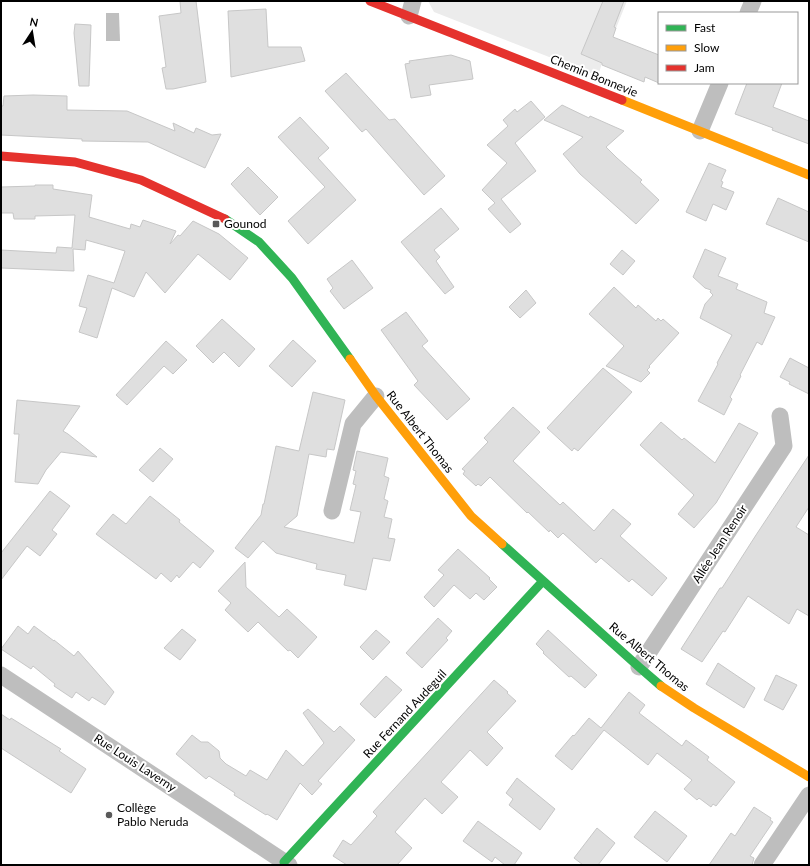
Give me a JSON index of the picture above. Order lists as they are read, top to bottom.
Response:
{
  "streets": {
    "street": [
      "Chemin Bonnevie",
      "Rue Albert Thomas",
      "Allée Jean Renoir",
      "Rue Fernand Audeguil",
      "Rue Louis Laverny"
    ]
  },
  "crossings": [
    ["Rue Albert Thomas", "Allée Jean Renoir"],
    ["Rue Albert Thomas", "Rue Fernand Audeguil"],
    ["Rue Fernand Audeguil", "Rue Louis Laverny"]
  ],
  "places": {
    "transit": ["Gounod"],
    "other": ["Collège Pablo Neruda"]
  },
  "legend": ["Fast", "Slow", "Jam"],
  "north": "top"
}
